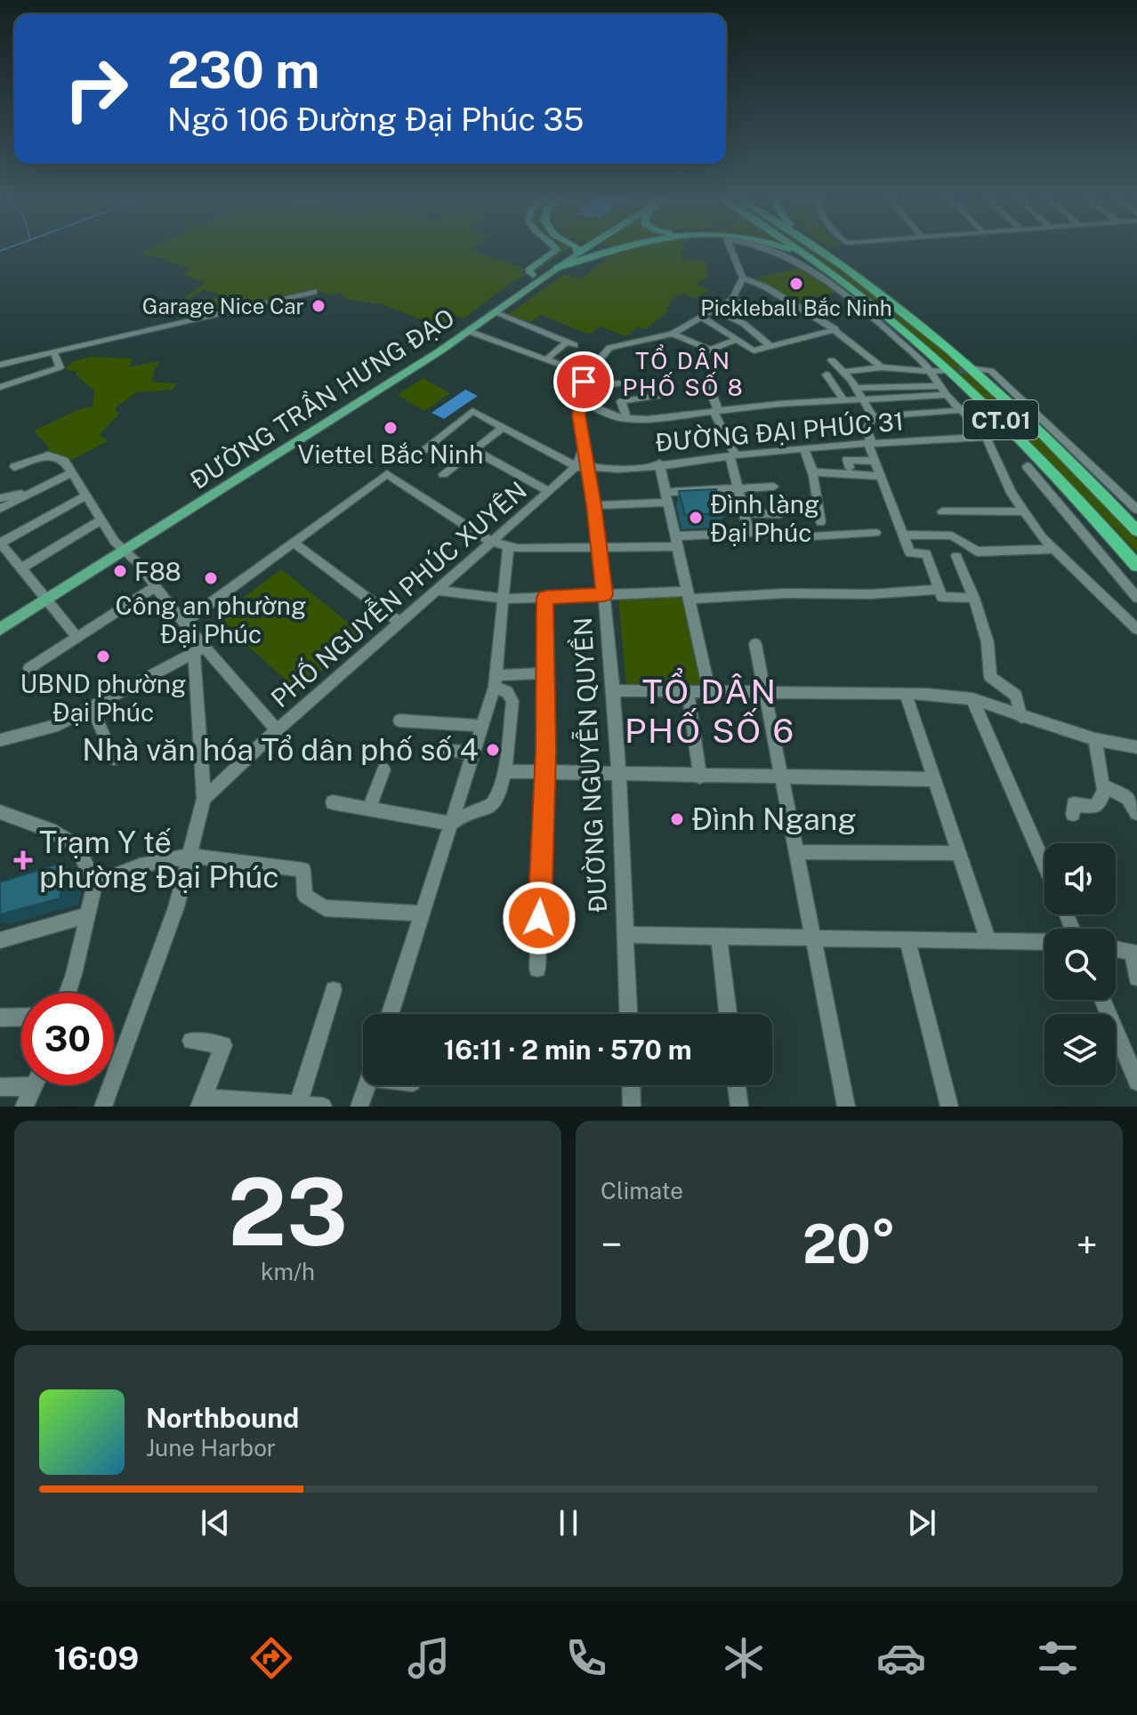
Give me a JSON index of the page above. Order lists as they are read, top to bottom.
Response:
{
  "streets": {
    "highway": ["ĐƯỜNG TRẦN HƯNG ĐẠO", "CT.01"],
    "street": ["ĐƯỜNG ĐẠI PHÚC 31", "PHỐ NGUYỄN PHÚC XUYÊN", "ĐƯỜNG NGUYỄN QUYỀN"]
  },
  "crossings": [
    ["ĐƯỜNG TRẦN HƯNG ĐẠO", "PHỐ NGUYỄN PHÚC XUYÊN"],
    ["ĐƯỜNG ĐẠI PHÚC 31", "PHỐ NGUYỄN PHÚC XUYÊN"],
    ["ĐƯỜNG ĐẠI PHÚC 31", "ĐƯỜNG NGUYỄN QUYỀN"],
    ["PHỐ NGUYỄN PHÚC XUYÊN", "ĐƯỜNG NGUYỄN QUYỀN"]
  ],
  "districts": ["TỔ DÂN PHỐ SỐ 8", "TỔ DÂN PHỐ SỐ 6"],
  "places": {
    "other": [
      "Pickleball Bắc Ninh",
      "Garage Nice Car",
      "Viettel Bắc Ninh",
      "Đình làng Đại Phúc",
      "F88",
      "Công an phường Đại Phúc",
      "UBND phường Đại Phúc",
      "Nhà văn hóa Tổ dân phố số 4",
      "Đình Ngang"
    ],
    "health": ["Trạm Y tế phường Đại Phúc"]
  },
  "page": {
    "turn": ["230 m", "Ngõ 106 Đường Đại Phúc 35"],
    "limit": "30",
    "trip": "16:11 · 2 min · 570 m",
    "tile": [
      ["23", "km/h"],
      "Climate"
    ],
    "heat": ["−", "20°", "+"],
    "song": ["Northbound", "June Harbor"],
    "tabs": "16:09"
  }
}
